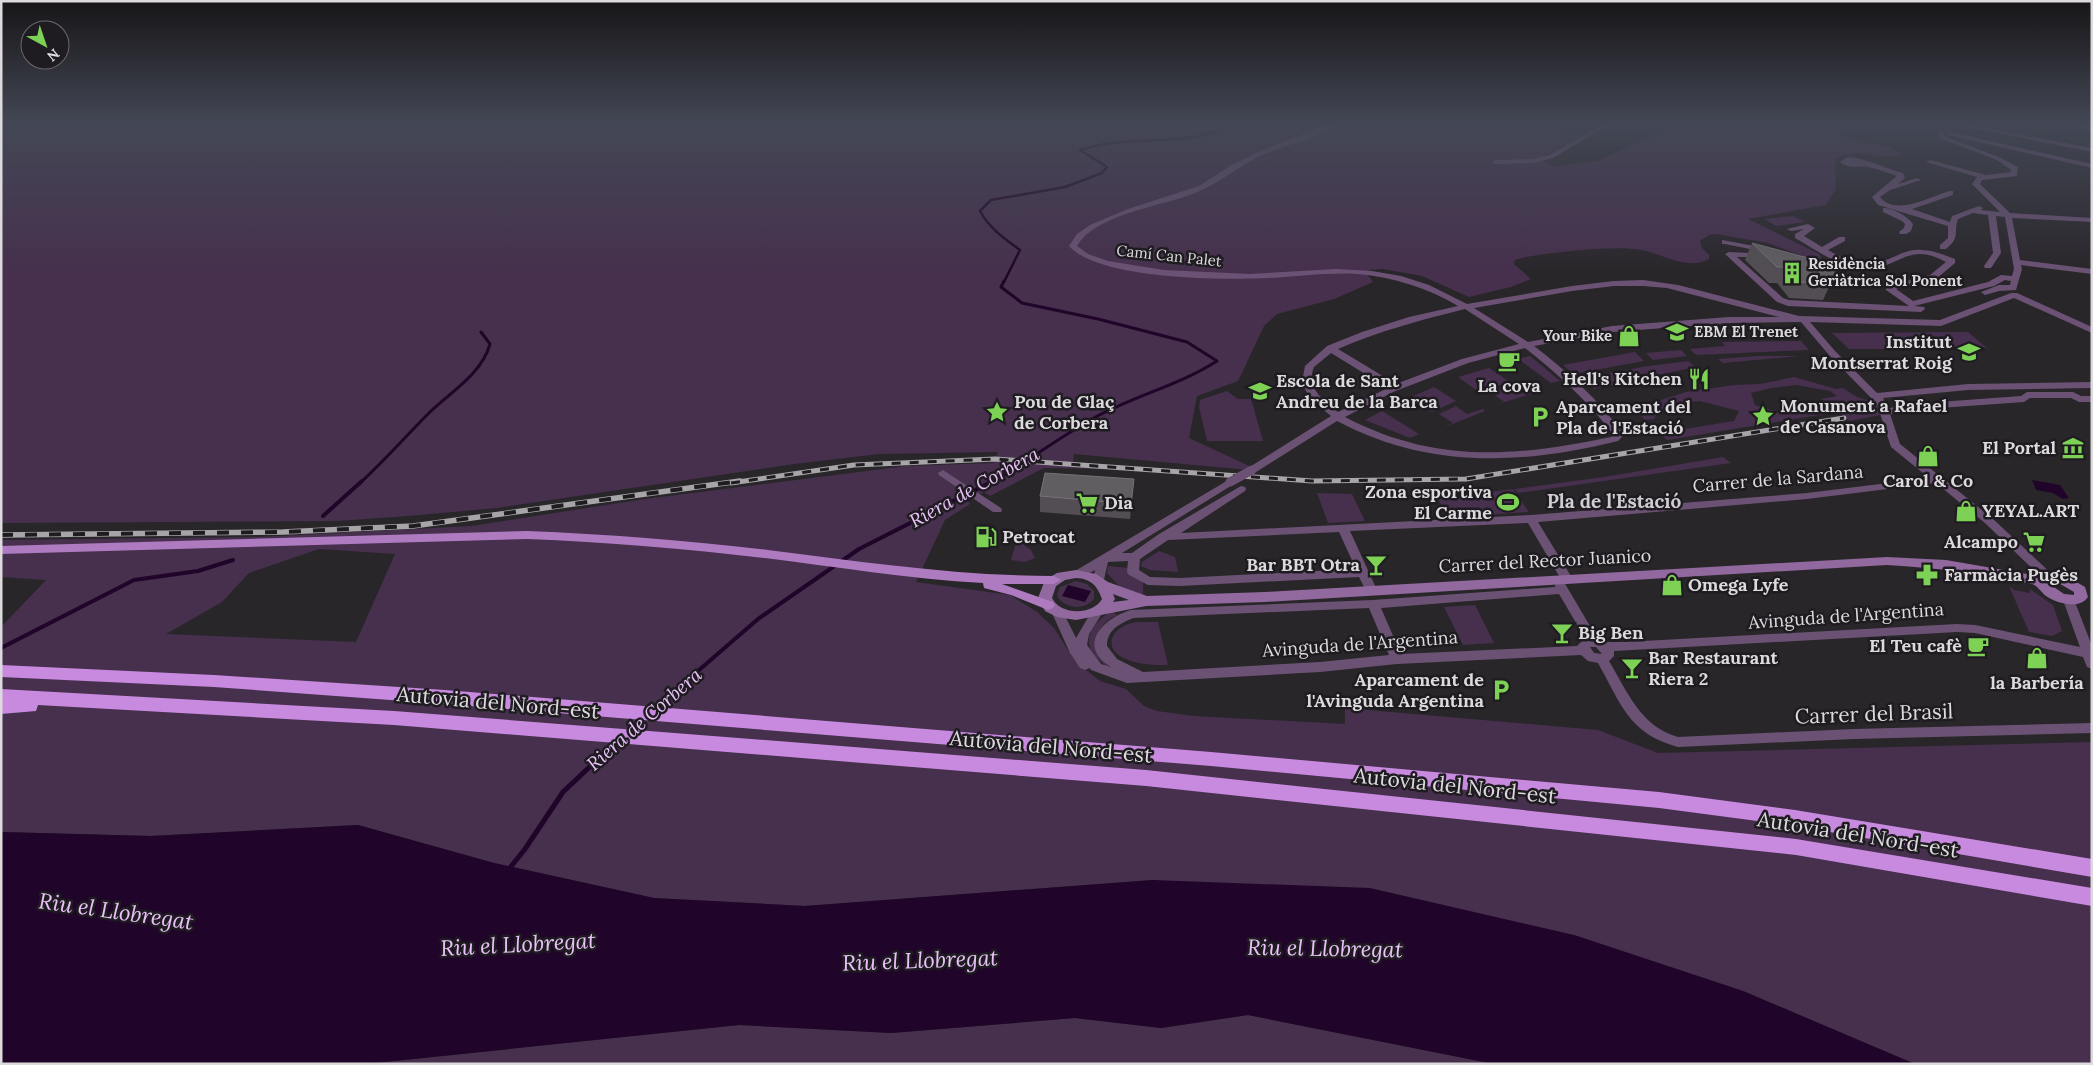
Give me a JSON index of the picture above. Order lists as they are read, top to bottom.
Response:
{
  "streets": {
    "highway": ["Autovia del Nord-est"],
    "main road": ["Carrer del Rector Juanico"],
    "street": [
      "Camí Can Palet",
      "Carrer de la Sardana",
      "Avinguda de l'Argentina",
      "Carrer del Brasil"
    ]
  },
  "crossings": [
    ["Carrer del Rector Juanico", "Avinguda de l'Argentina"],
    ["Avinguda de l'Argentina", "Carrer del Brasil"]
  ],
  "districts": ["Pla de l'Estació"],
  "water": ["Riera de Corbera", "Riu el Llobregat"],
  "places": {
    "building": ["Residència Geriàtrica Sol Ponent"],
    "school or university": ["EBM El Trenet", "Institut Montserrat Roig", "Escola de Sant Andreu de la Barca"],
    "shop": [
      "Your Bike",
      "Carol & Co",
      "YEYAL.ART",
      "Omega Lyfe",
      "la Barbería"
    ],
    "cafe": ["La cova", "El Teu cafè"],
    "restaurant": ["Hell's Kitchen"],
    "place": ["Pou de Glaç de Corbera", "Monument a Rafael de Casanova"],
    "parking": ["Aparcament del Pla de l'Estació", "Aparcament de l'Avinguda Argentina"],
    "museum": ["El Portal"],
    "sports": ["Zona esportiva El Carme"],
    "supermarket": ["Dia", "Alcampo"],
    "fuel station": ["Petrocat"],
    "bar": ["Bar BBT Otra", "Big Ben", "Bar Restaurant Riera 2"],
    "pharmacy": ["Farmàcia Pugès"]
  },
  "north": "bottom right"
}
